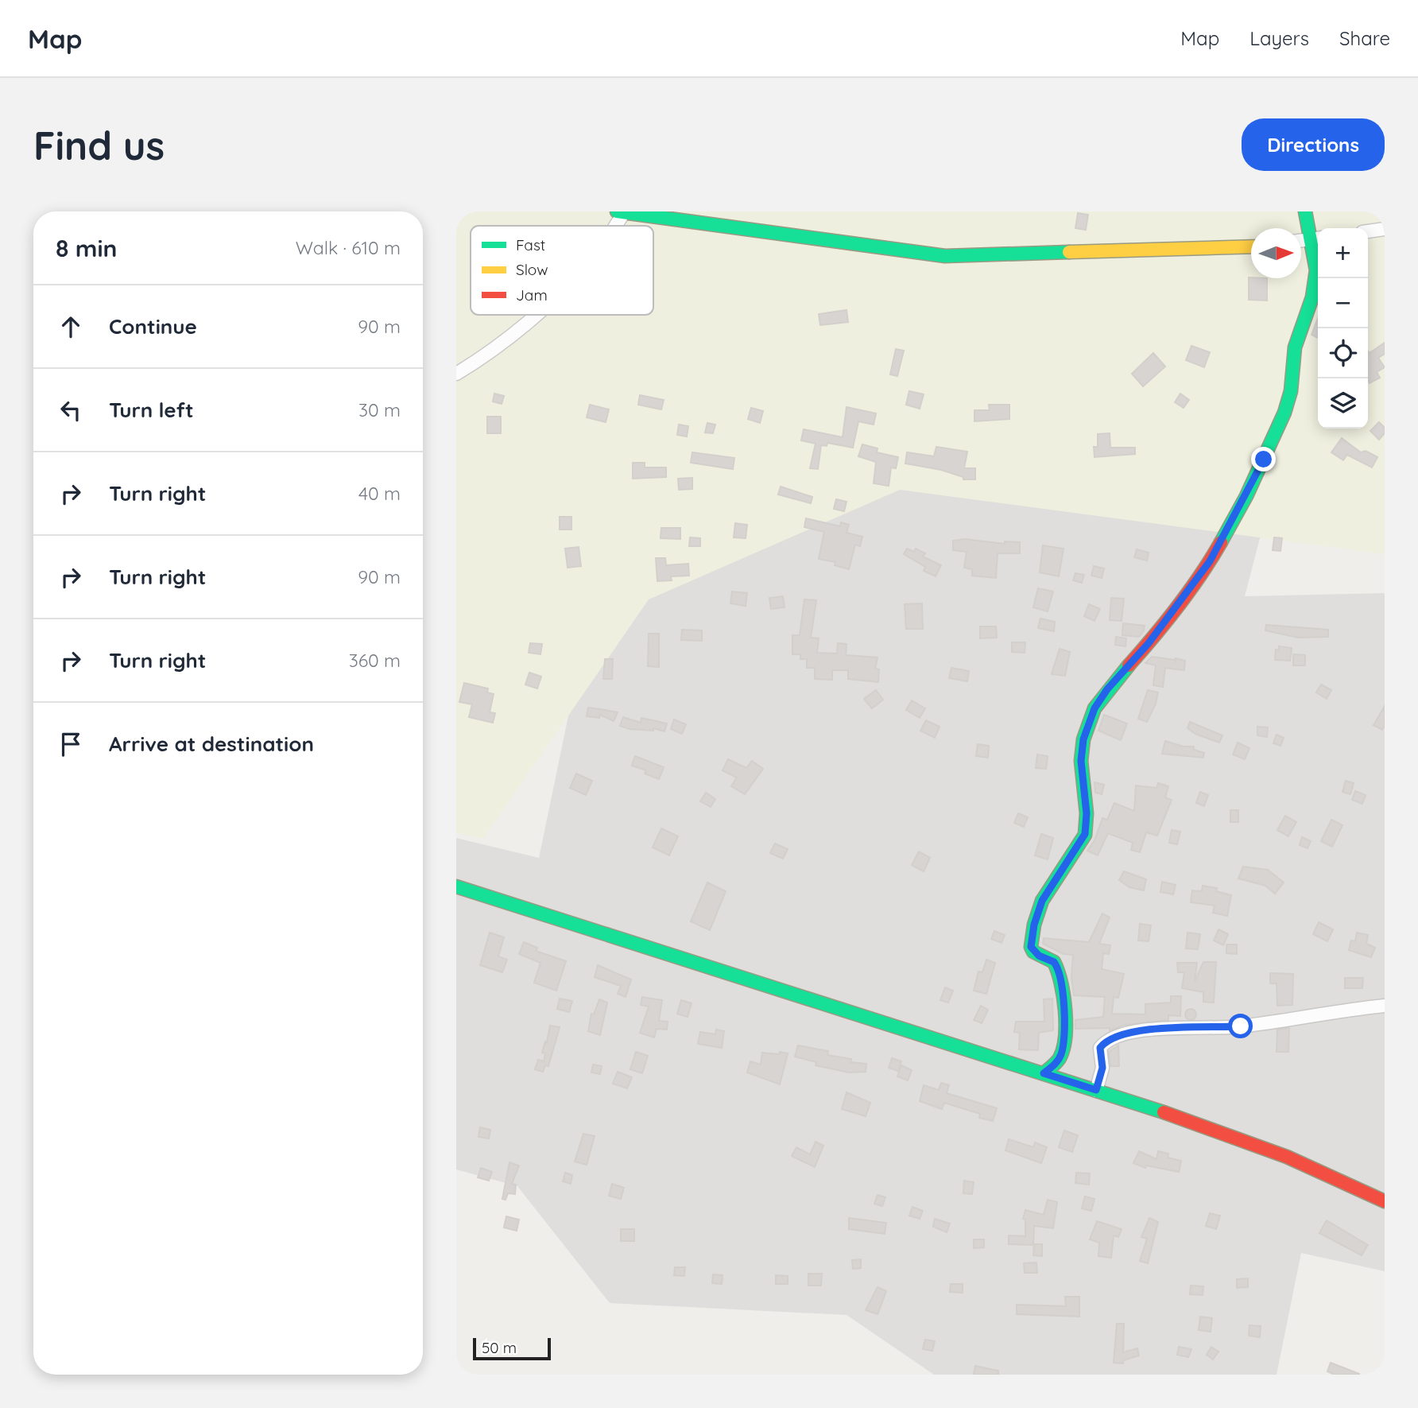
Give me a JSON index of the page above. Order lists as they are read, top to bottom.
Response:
{
  "legend": ["Fast", "Slow", "Jam"],
  "scale_bar": "50 m",
  "north": "right",
  "page": {
    "header": "Map",
    "nav": ["Map", "Layers", "Share"],
    "buttons": "Directions",
    "title": "Find us",
    "heading": ["8 min", "Walk · 610 m"],
    "map_buttons": ["+", "−"],
    "list": [
      ["Continue", "90 m"],
      ["Turn left", "30 m"],
      ["Turn right", "40 m"],
      ["Turn right", "90 m"],
      ["Turn right", "360 m"],
      "Arrive at destination"
    ],
    "scale": "50 m"
  }
}
